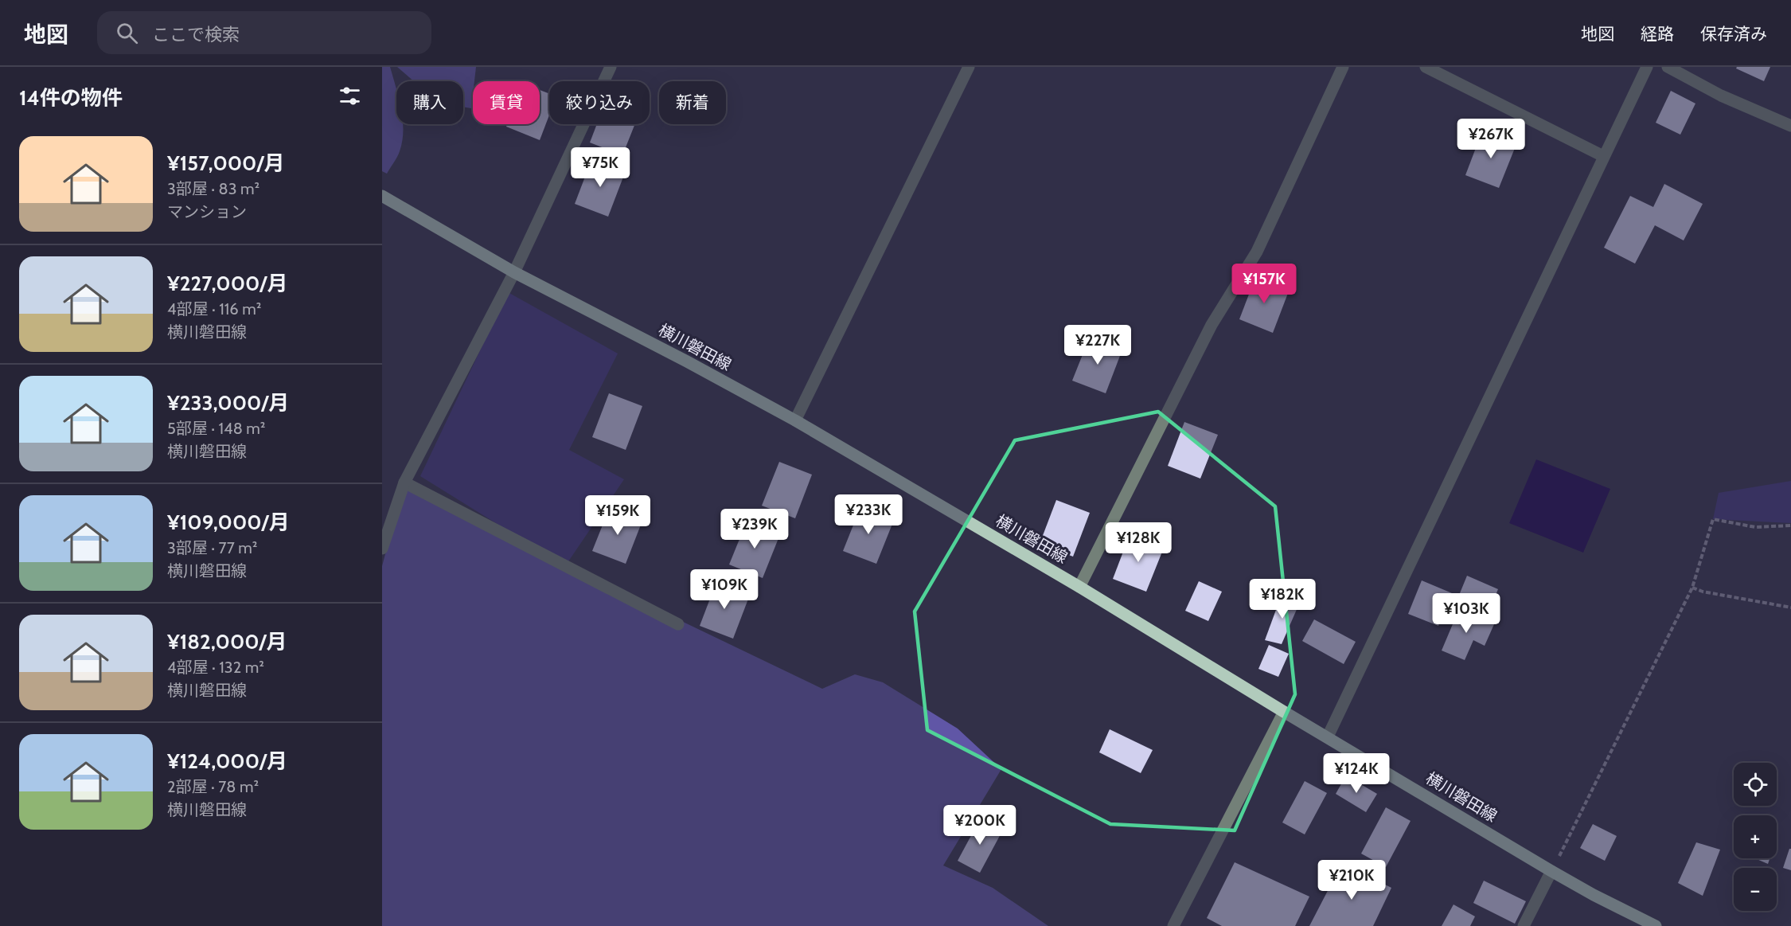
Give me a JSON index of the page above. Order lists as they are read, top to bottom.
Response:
{
  "streets": {
    "main road": ["横川磐田線"]
  },
  "page": {
    "header": "地図",
    "search": "ここで検索",
    "nav": ["地図", "経路", "保存済み"],
    "heading": "14件の物件",
    "chip": [
      "購入",
      "賃貸",
      "絞り込み",
      "新着"
    ],
    "price": [
      "¥267K",
      "¥75K",
      "¥157K",
      "¥227K",
      "¥233K",
      "¥159K",
      "¥239K",
      "¥128K",
      "¥109K",
      "¥182K",
      "¥103K",
      "¥124K",
      "¥200K",
      "¥210K"
    ],
    "list": [
      {
        "name": "¥157,000/月",
        "note": "3部屋 · 83 m² · マンション"
      },
      {
        "name": "¥227,000/月",
        "note": "4部屋 · 116 m² · 横川磐田線"
      },
      {
        "name": "¥233,000/月",
        "note": "5部屋 · 148 m² · 横川磐田線"
      },
      {
        "name": "¥109,000/月",
        "note": "3部屋 · 77 m² · 横川磐田線"
      },
      {
        "name": "¥182,000/月",
        "note": "4部屋 · 132 m² · 横川磐田線"
      },
      {
        "name": "¥124,000/月",
        "note": "2部屋 · 78 m² · 横川磐田線"
      }
    ],
    "map_buttons": ["+", "−"]
  }
}
